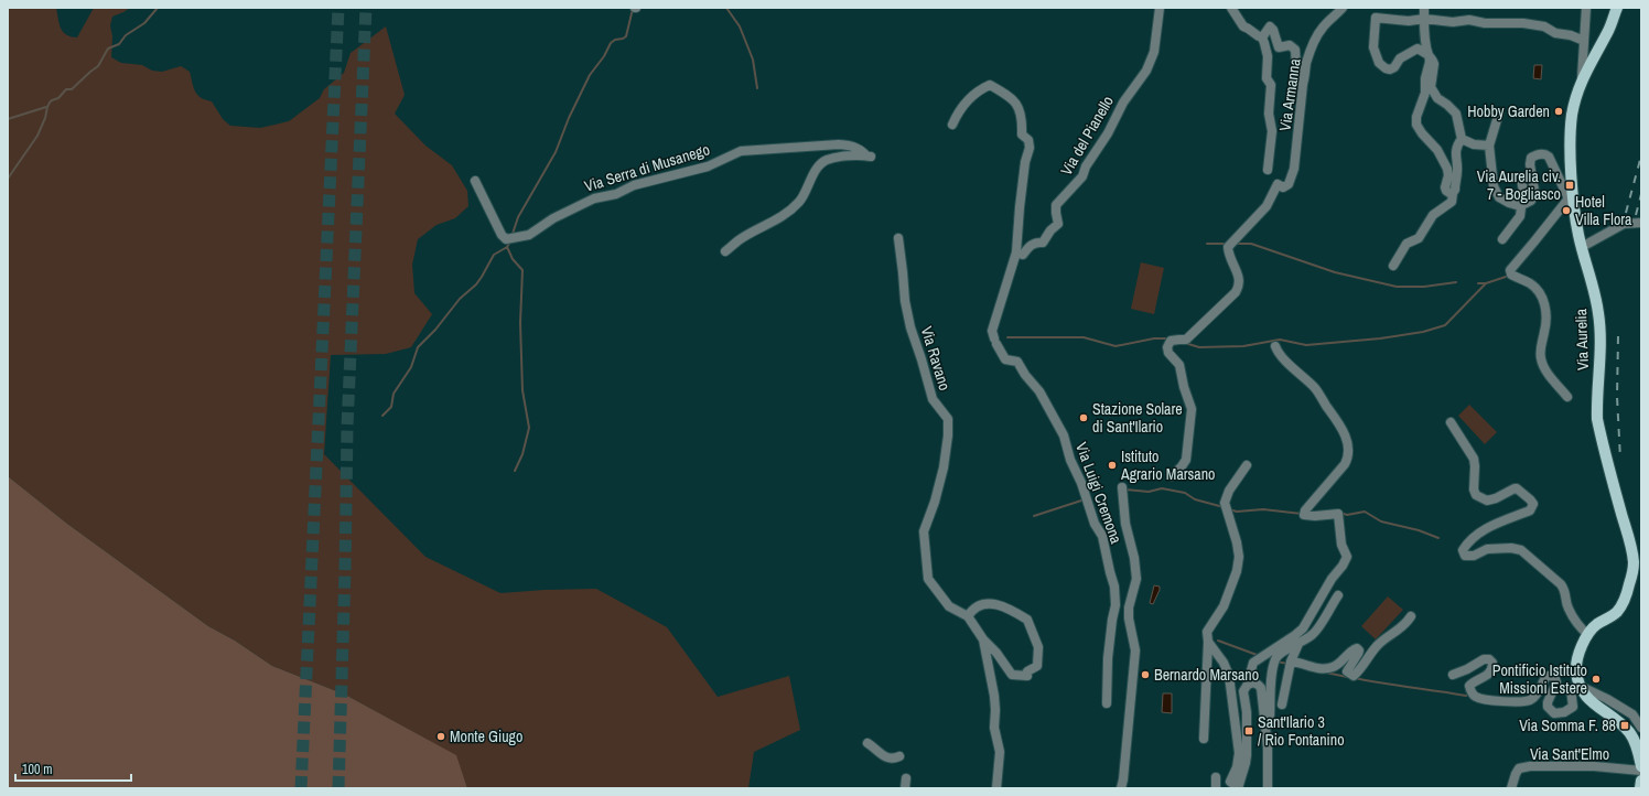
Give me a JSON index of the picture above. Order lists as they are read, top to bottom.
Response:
{
  "streets": {
    "main road": ["Via Aurelia"],
    "street": [
      "Via Armanna",
      "Via del Pianello",
      "Via Serra di Musanego",
      "Via Ravano",
      "Via Luigi Cremona",
      "Via Sant'Elmo"
    ]
  },
  "crossings": [
    ["Via del Pianello", "Via Luigi Cremona"]
  ],
  "places": {
    "other": [
      "Hobby Garden",
      "Hotel Villa Flora",
      "Stazione Solare di Sant'Ilario",
      "Istituto Agrario Marsano",
      "Bernardo Marsano",
      "Pontificio Istituto Missioni Estere",
      "Monte Giugo"
    ],
    "transit": ["Via Aurelia civ. 7 - Bogliasco", "Via Somma F. 88", "Sant'Ilario 3 / Rio Fontanino"]
  },
  "scale_bar": "100 m"
}
